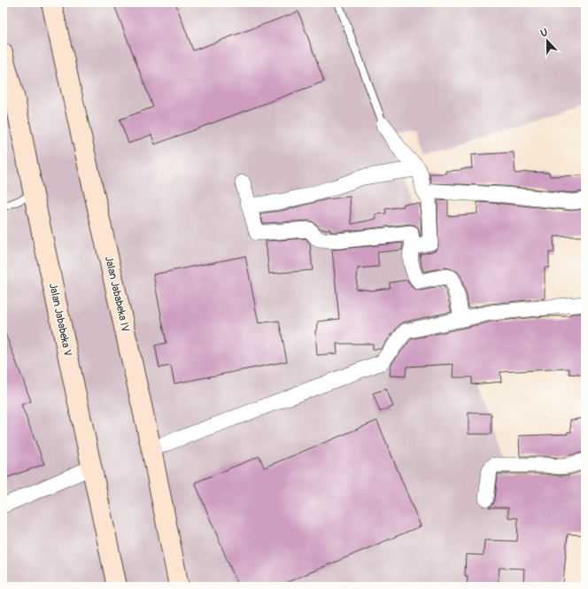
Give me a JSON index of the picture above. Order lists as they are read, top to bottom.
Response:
{
  "streets": {
    "street": ["Jalan Jababeka IV", "Jalan Jababeka V"]
  },
  "north": "top"
}
